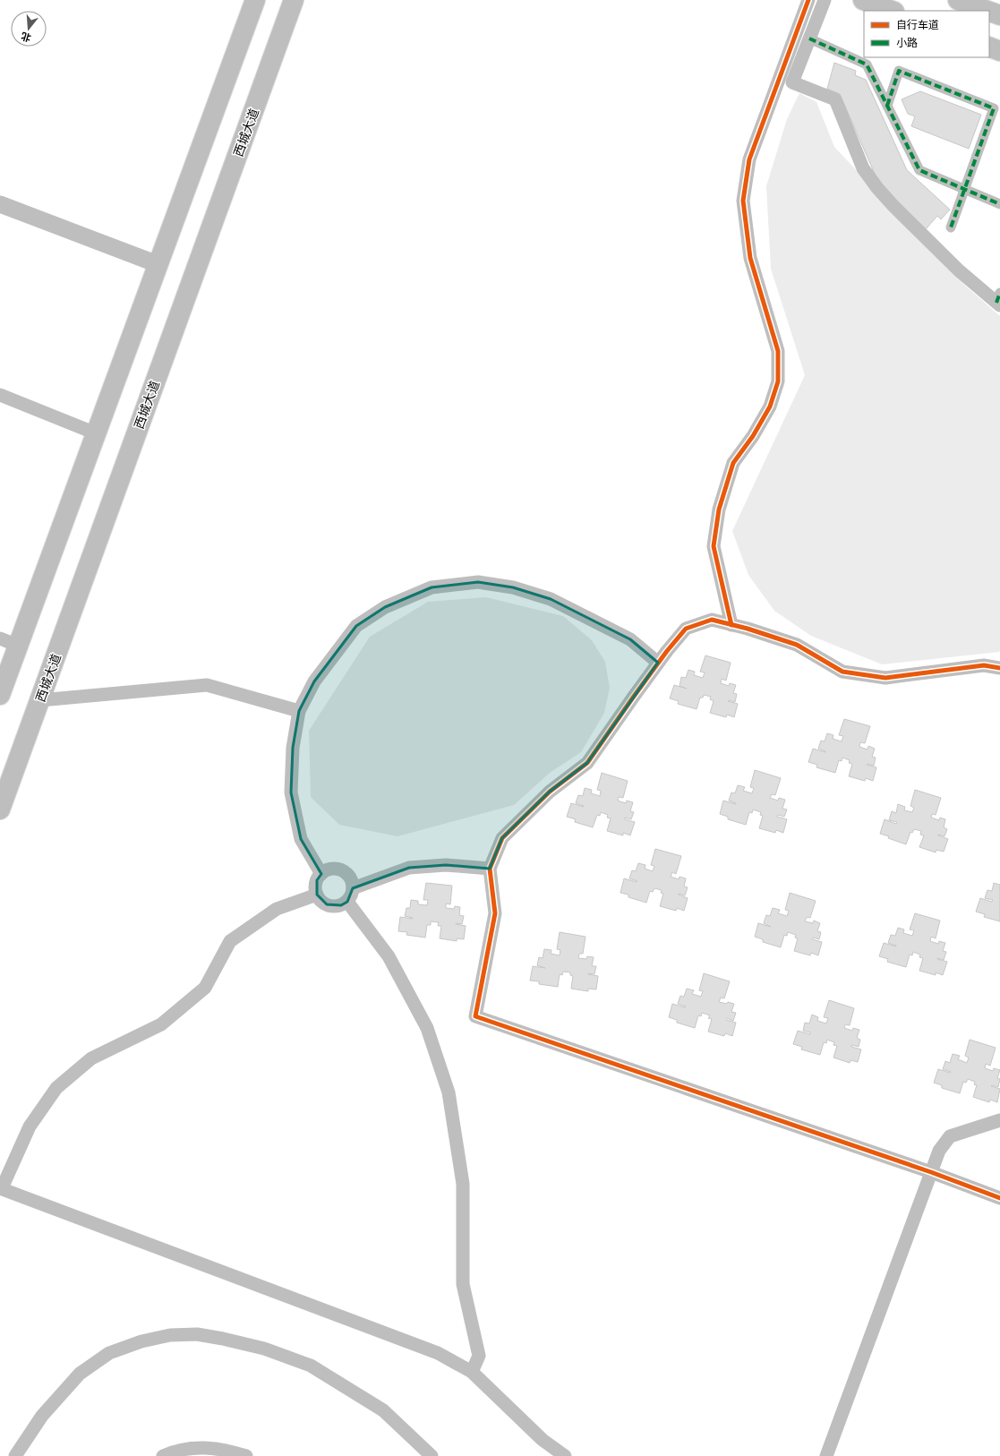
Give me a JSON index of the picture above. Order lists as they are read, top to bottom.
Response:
{
  "streets": {
    "main road": ["西城大道"]
  },
  "legend": ["自行车道", "小路"],
  "north": "bottom"
}
